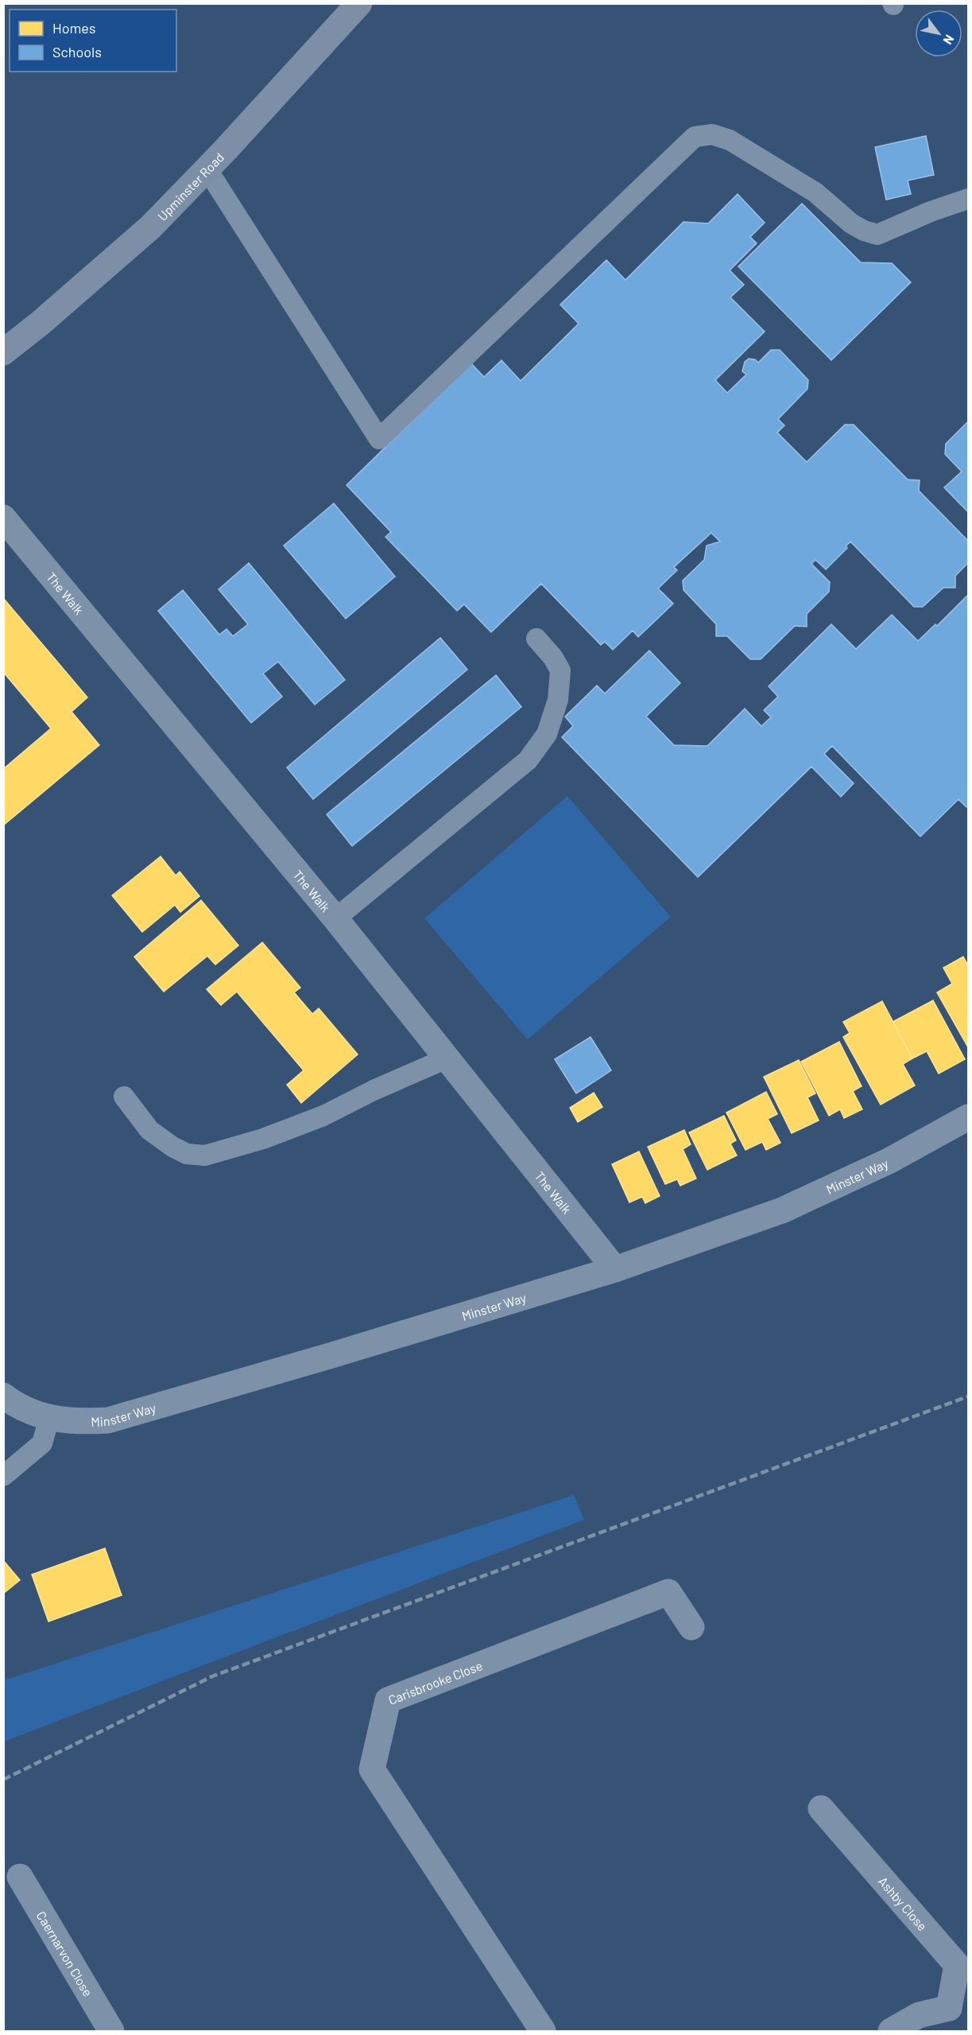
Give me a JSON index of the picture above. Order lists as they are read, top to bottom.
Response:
{
  "streets": {
    "main road": ["Upminster Road"],
    "street": [
      "The Walk",
      "Minster Way",
      "Carisbrooke Close",
      "Ashby Close",
      "Caernarvon Close"
    ]
  },
  "crossings": [
    ["The Walk", "Minster Way"]
  ],
  "legend": ["Homes", "Schools"],
  "north": "bottom right"
}
